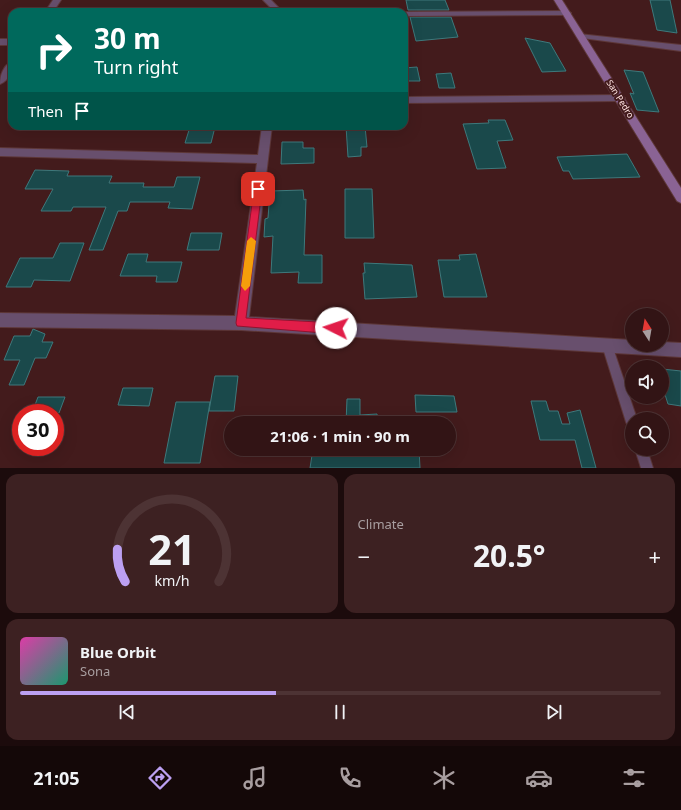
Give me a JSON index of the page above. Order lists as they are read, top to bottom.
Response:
{
  "streets": {
    "main road": ["San Pedro"]
  },
  "north": "top",
  "page": {
    "turn": ["30 m", "Turn right"],
    "then": "Then",
    "limit": "30",
    "trip": "21:06 · 1 min · 90 m",
    "tile": "Climate",
    "heat": ["−", "20.5°", "+"],
    "song": ["Blue Orbit", "Sona"],
    "tabs": "21:05",
    "gauge": ["21", "km/h"]
  }
}
